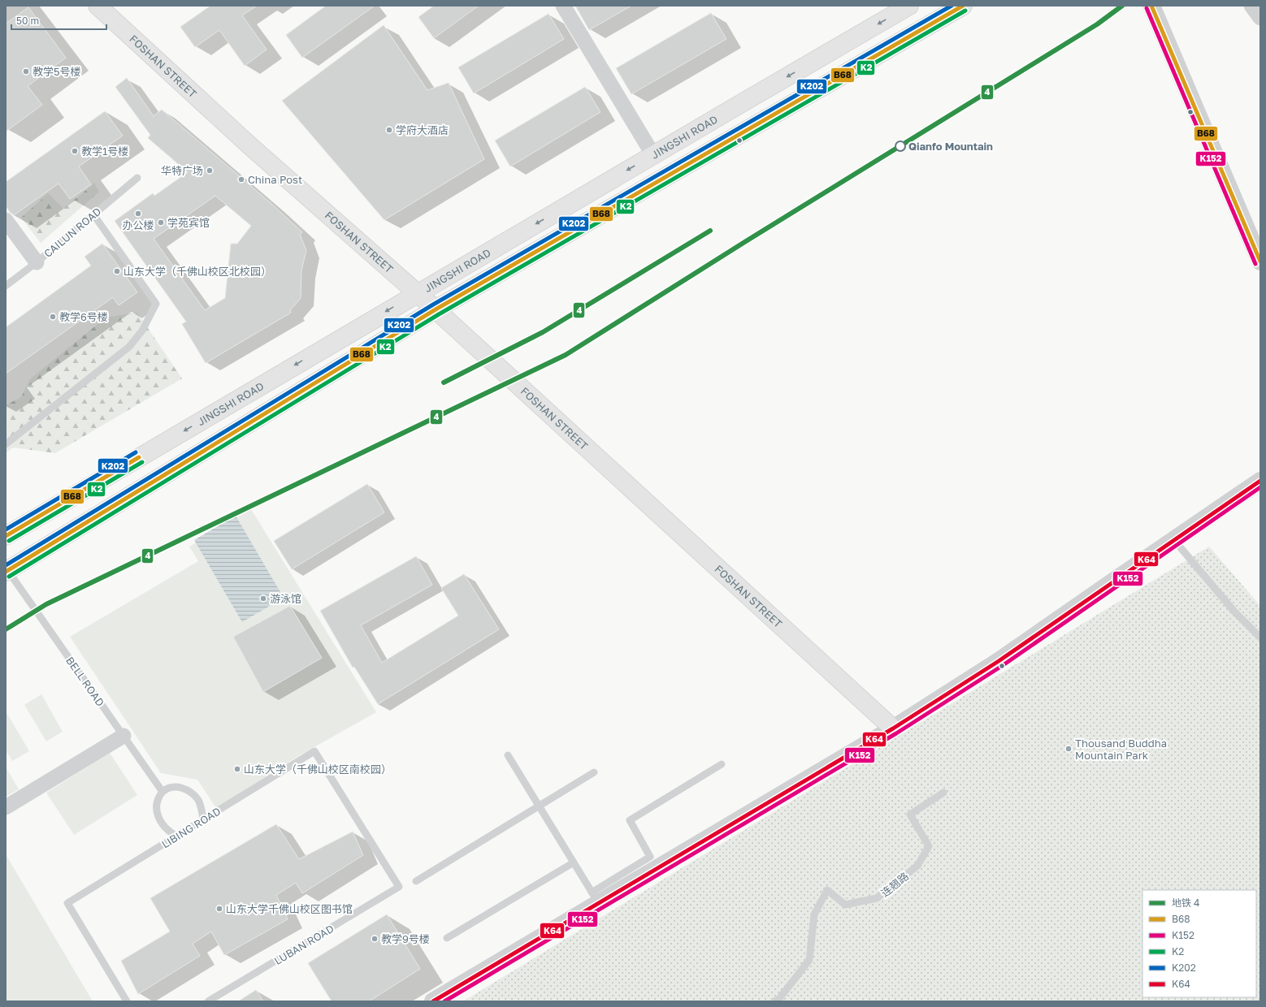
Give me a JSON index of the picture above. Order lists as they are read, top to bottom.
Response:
{
  "streets": {
    "main road": ["FOSHAN STREET", "JINGSHI ROAD"],
    "lane": [
      "CAILUN ROAD",
      "BELL ROAD",
      "LIBING ROAD",
      "连翘路",
      "LUBAN ROAD"
    ]
  },
  "crossings": [
    ["FOSHAN STREET", "JINGSHI ROAD"],
    ["BELL ROAD", "LIBING ROAD"],
    ["LIBING ROAD", "LUBAN ROAD"]
  ],
  "places": [
    "教学5号楼",
    "学府大酒店",
    "Qianfo Mountain",
    "教学1号楼",
    "华特广场",
    "China Post",
    "办公楼",
    "学苑宾馆",
    "山东大学（千佛山校区北校园）",
    "教学6号楼",
    "游泳馆",
    "Thousand Buddha Mountain Park",
    "山东大学（千佛山校区南校园）",
    "山东大学千佛山校区图书馆",
    "教学9号楼"
  ],
  "lines": [
    "metro line 4",
    "transit line B68",
    "transit line K202",
    "transit line K152",
    "transit line K2",
    "transit line K64"
  ],
  "legend": [
    "地铁 4",
    "B68",
    "K152",
    "K2",
    "K202",
    "K64"
  ],
  "scale_bar": "50 m"
}
